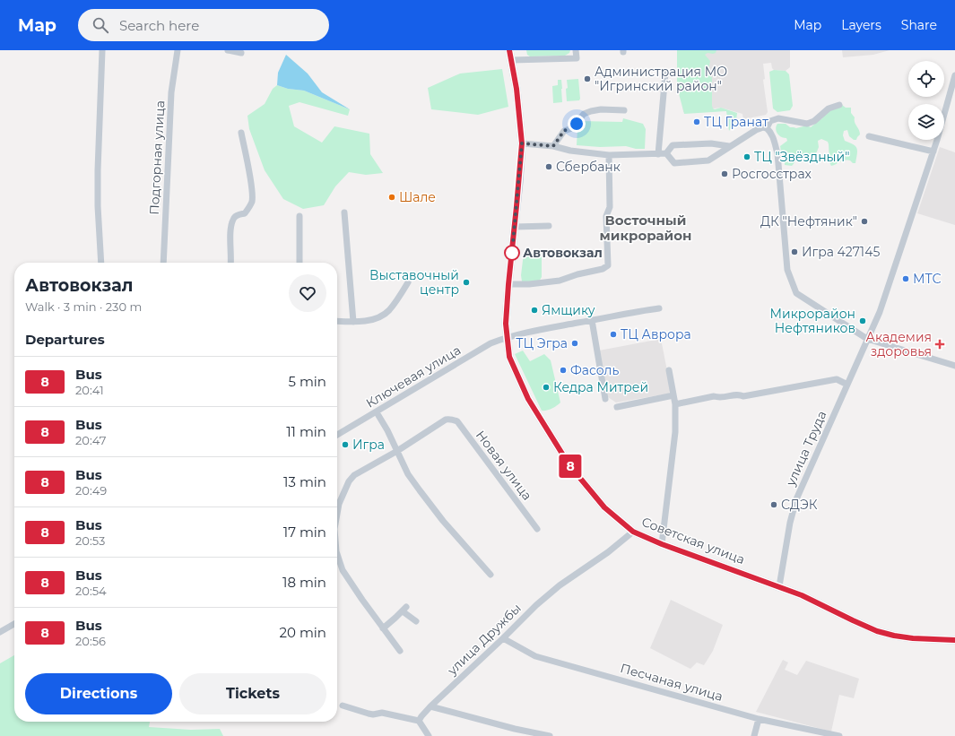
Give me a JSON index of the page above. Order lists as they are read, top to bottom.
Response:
{
  "streets": {
    "main road": ["Советская улица"],
    "street": [
      "Подгорная улица",
      "Ключевая улица",
      "улица Труда",
      "Новая улица",
      "улица Дружбы",
      "Песчаная улица"
    ]
  },
  "crossings": [
    ["Ключевая улица", "Советская улица"],
    ["улица Труда", "Советская улица"],
    ["Советская улица", "улица Дружбы"],
    ["улица Дружбы", "Песчаная улица"]
  ],
  "districts": ["Восточный микрорайон"],
  "places": {
    "other": [
      "Администрация МО \"Игринский район\"",
      "ТЦ Гранат",
      "ТЦ \"Звёздный\"",
      "Сбербанк",
      "Росгосстрах",
      "Шале",
      "ДК \"Нефтяник\"",
      "Игра 427145",
      "Автовокзал",
      "МТС",
      "Выставочный центр",
      "Ямщику",
      "Микрорайон Нефтяников",
      "ТЦ Аврора",
      "ТЦ Эгра",
      "Фасоль",
      "Кедра Митрей",
      "Игра",
      "СДЭК"
    ],
    "health": ["Академия здоровья"]
  },
  "lines": ["bus line 8"],
  "page": {
    "header": "Map",
    "search": "Search here",
    "nav": ["Map", "Layers", "Share"],
    "on_map": "8",
    "heading": [
      ["Автовокзал", "Walk · 3 min · 230 m"],
      "Departures"
    ],
    "list": [
      {
        "mark": "8",
        "name": "Bus",
        "note": "20:41",
        "value": "5 min"
      },
      {
        "mark": "8",
        "name": "Bus",
        "note": "20:47",
        "value": "11 min"
      },
      {
        "mark": "8",
        "name": "Bus",
        "note": "20:49",
        "value": "13 min"
      },
      {
        "mark": "8",
        "name": "Bus",
        "note": "20:53",
        "value": "17 min"
      },
      {
        "mark": "8",
        "name": "Bus",
        "note": "20:54",
        "value": "18 min"
      },
      {
        "mark": "8",
        "name": "Bus",
        "note": "20:56",
        "value": "20 min"
      }
    ],
    "buttons": ["Directions", "Tickets"]
  }
}
